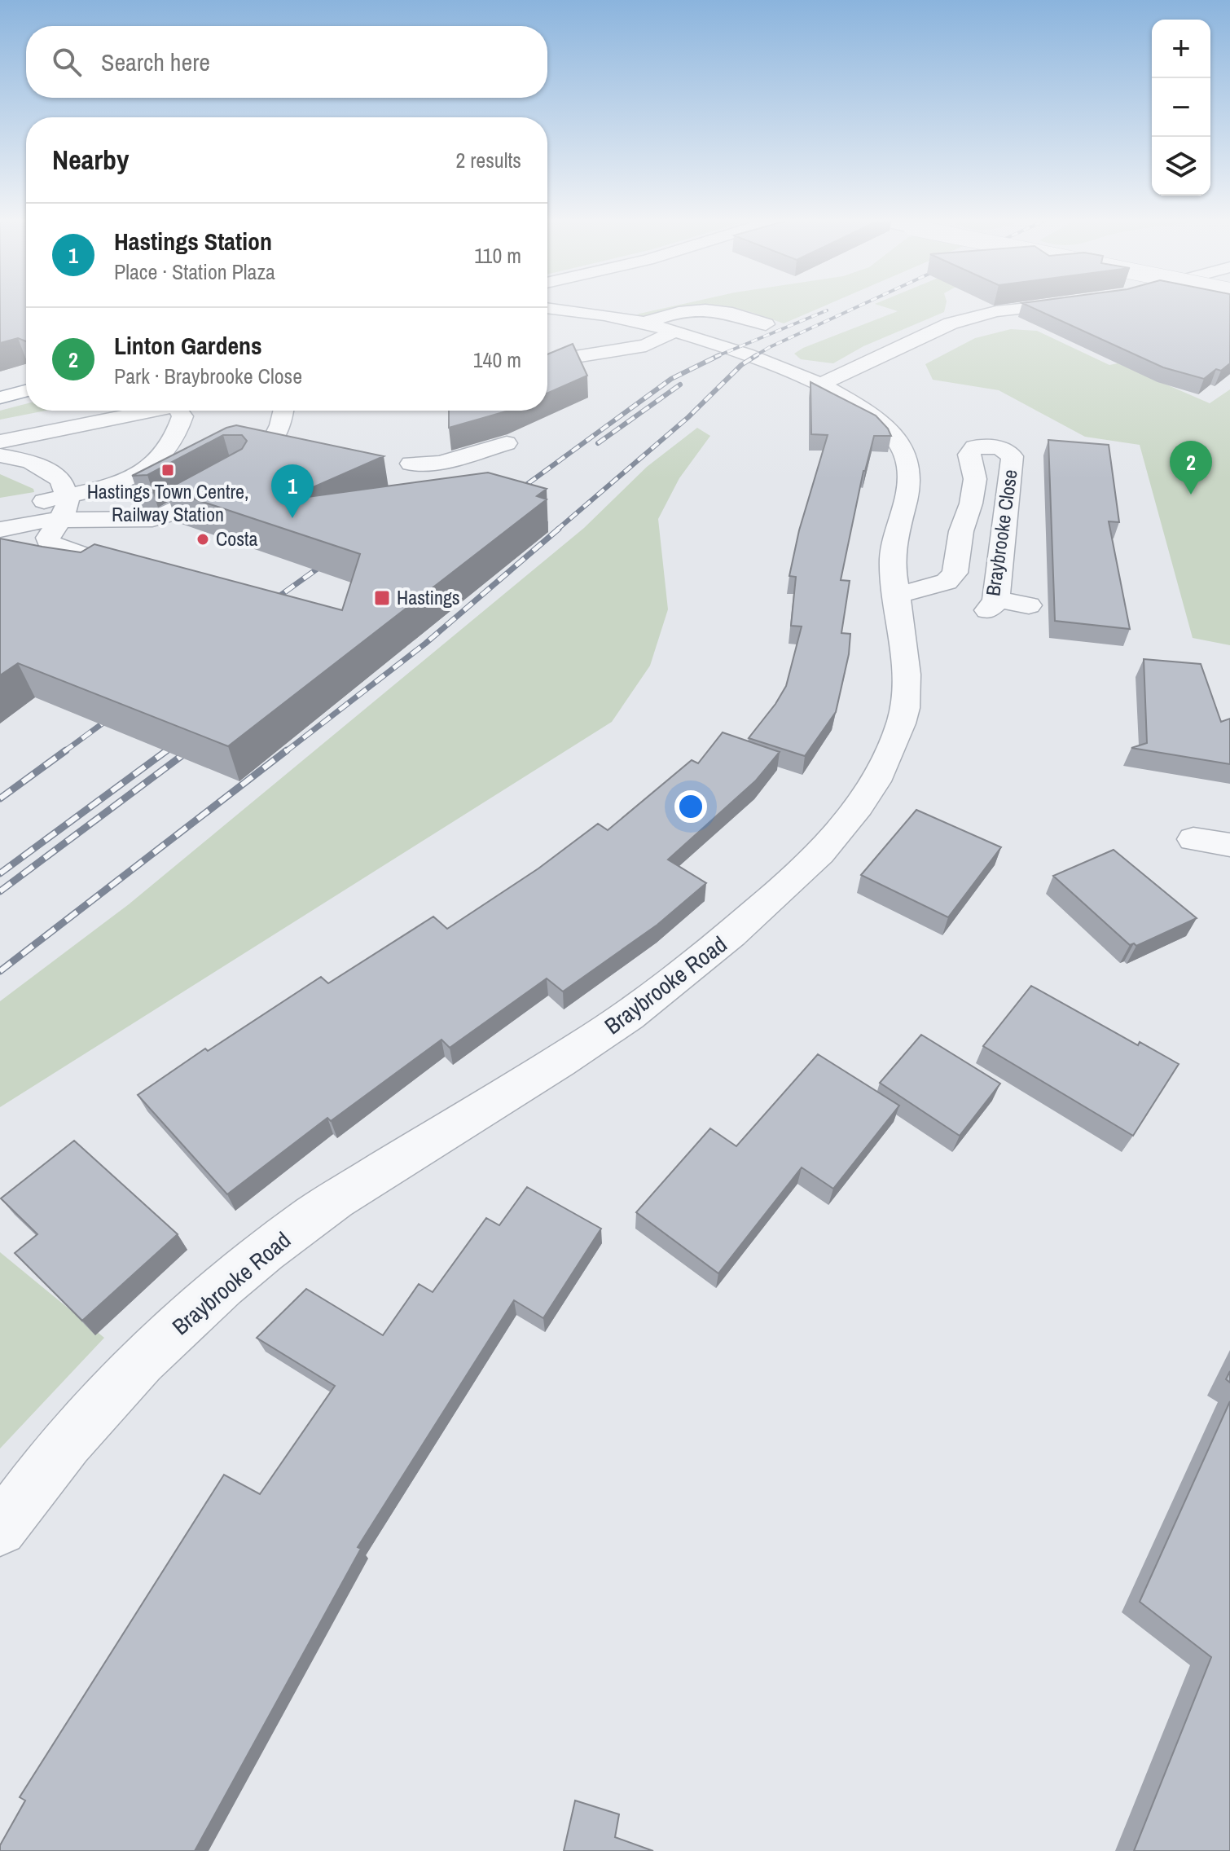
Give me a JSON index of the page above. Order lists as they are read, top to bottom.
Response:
{
  "streets": {
    "street": ["Braybrooke Close", "Braybrooke Road"]
  },
  "crossings": [
    ["Braybrooke Close", "Braybrooke Road"]
  ],
  "places": {
    "transit": ["Hastings Town Centre, Railway Station", "Hastings"],
    "other": ["Costa"]
  },
  "page": {
    "map_buttons": ["+", "−"],
    "search": "Search here",
    "heading": ["Nearby", "2 results"],
    "list": [
      {
        "mark": "1",
        "name": "Hastings Station",
        "note": "Place · Station Plaza",
        "value": "110 m"
      },
      {
        "mark": "2",
        "name": "Linton Gardens",
        "note": "Park · Braybrooke Close",
        "value": "140 m"
      }
    ],
    "pins": ["2", "1"]
  }
}
